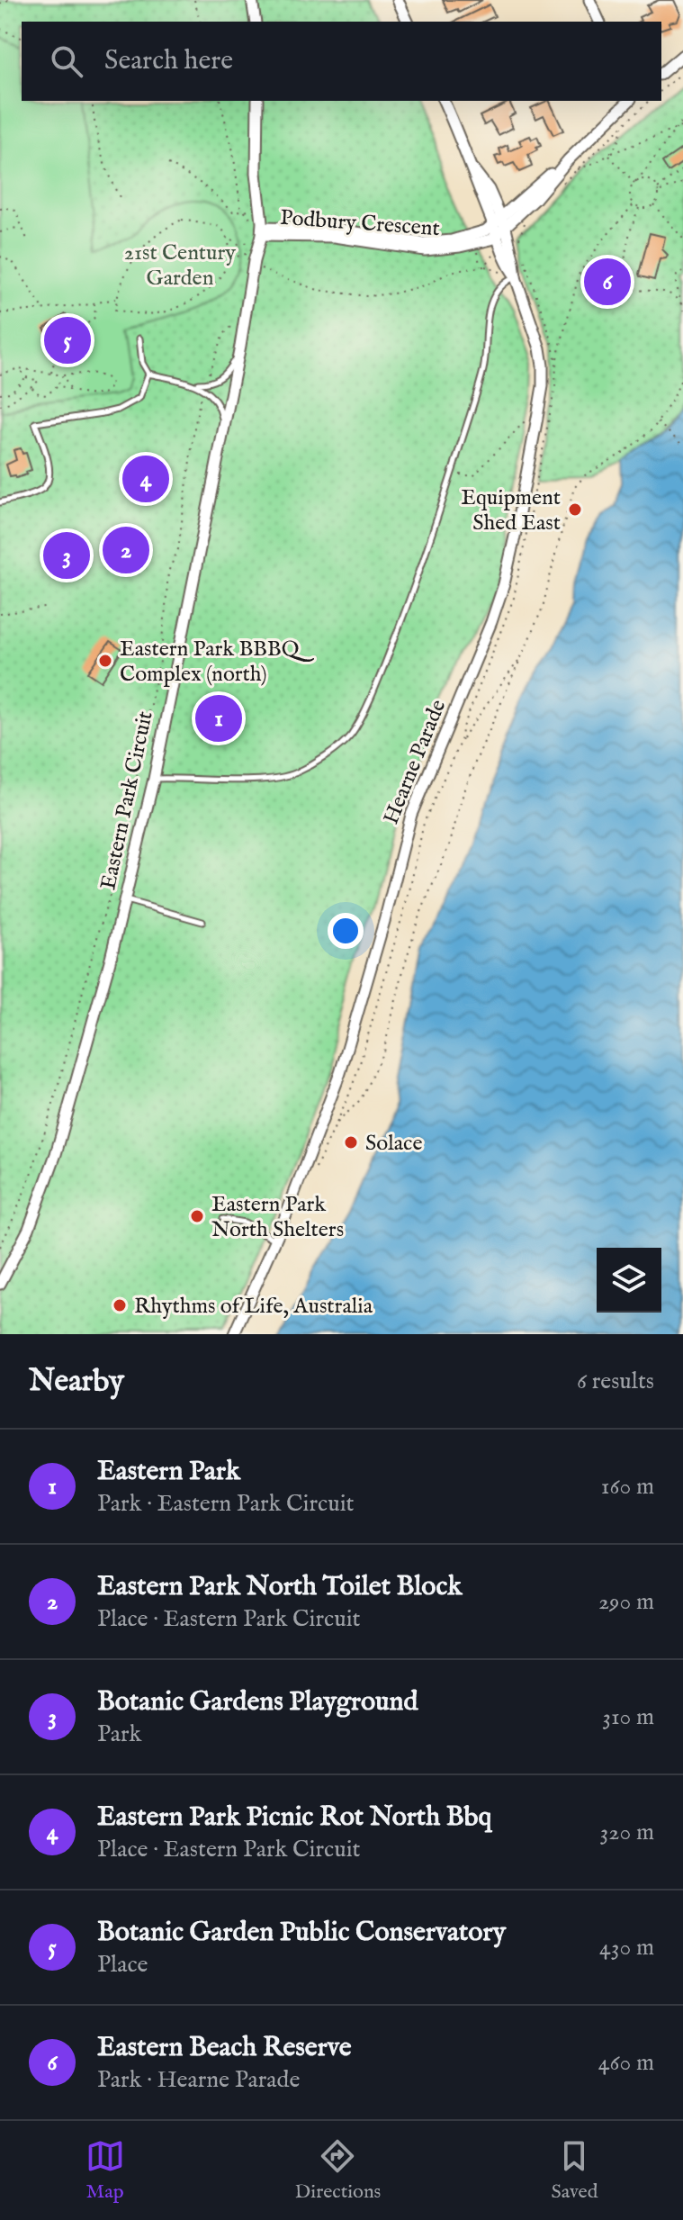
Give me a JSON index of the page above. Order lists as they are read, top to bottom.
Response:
{
  "streets": {
    "street": ["Podbury Crescent", "Hearne Parade", "Eastern Park Circuit"]
  },
  "crossings": [
    ["Podbury Crescent", "Hearne Parade"],
    ["Podbury Crescent", "Eastern Park Circuit"]
  ],
  "parks": ["21st Century Garden"],
  "places": [
    "Equipment Shed East",
    "Eastern Park BBBQ Complex (north)",
    "Solace",
    "Eastern Park North Shelters",
    "Rhythms of Life, Australia"
  ],
  "page": {
    "search": "Search here",
    "pins": [
      "6",
      "5",
      "4",
      "2",
      "3",
      "1"
    ],
    "heading": ["Nearby", "6 results"],
    "list": [
      {
        "mark": "1",
        "name": "Eastern Park",
        "note": "Park · Eastern Park Circuit",
        "value": "160 m"
      },
      {
        "mark": "2",
        "name": "Eastern Park North Toilet Block",
        "note": "Place · Eastern Park Circuit",
        "value": "290 m"
      },
      {
        "mark": "3",
        "name": "Botanic Gardens Playground",
        "note": "Park",
        "value": "310 m"
      },
      {
        "mark": "4",
        "name": "Eastern Park Picnic Rot North Bbq",
        "note": "Place · Eastern Park Circuit",
        "value": "320 m"
      },
      {
        "mark": "5",
        "name": "Botanic Garden Public Conservatory",
        "note": "Place",
        "value": "430 m"
      },
      {
        "mark": "6",
        "name": "Eastern Beach Reserve",
        "note": "Park · Hearne Parade",
        "value": "460 m"
      }
    ],
    "nav": ["Map", "Directions", "Saved"]
  }
}
